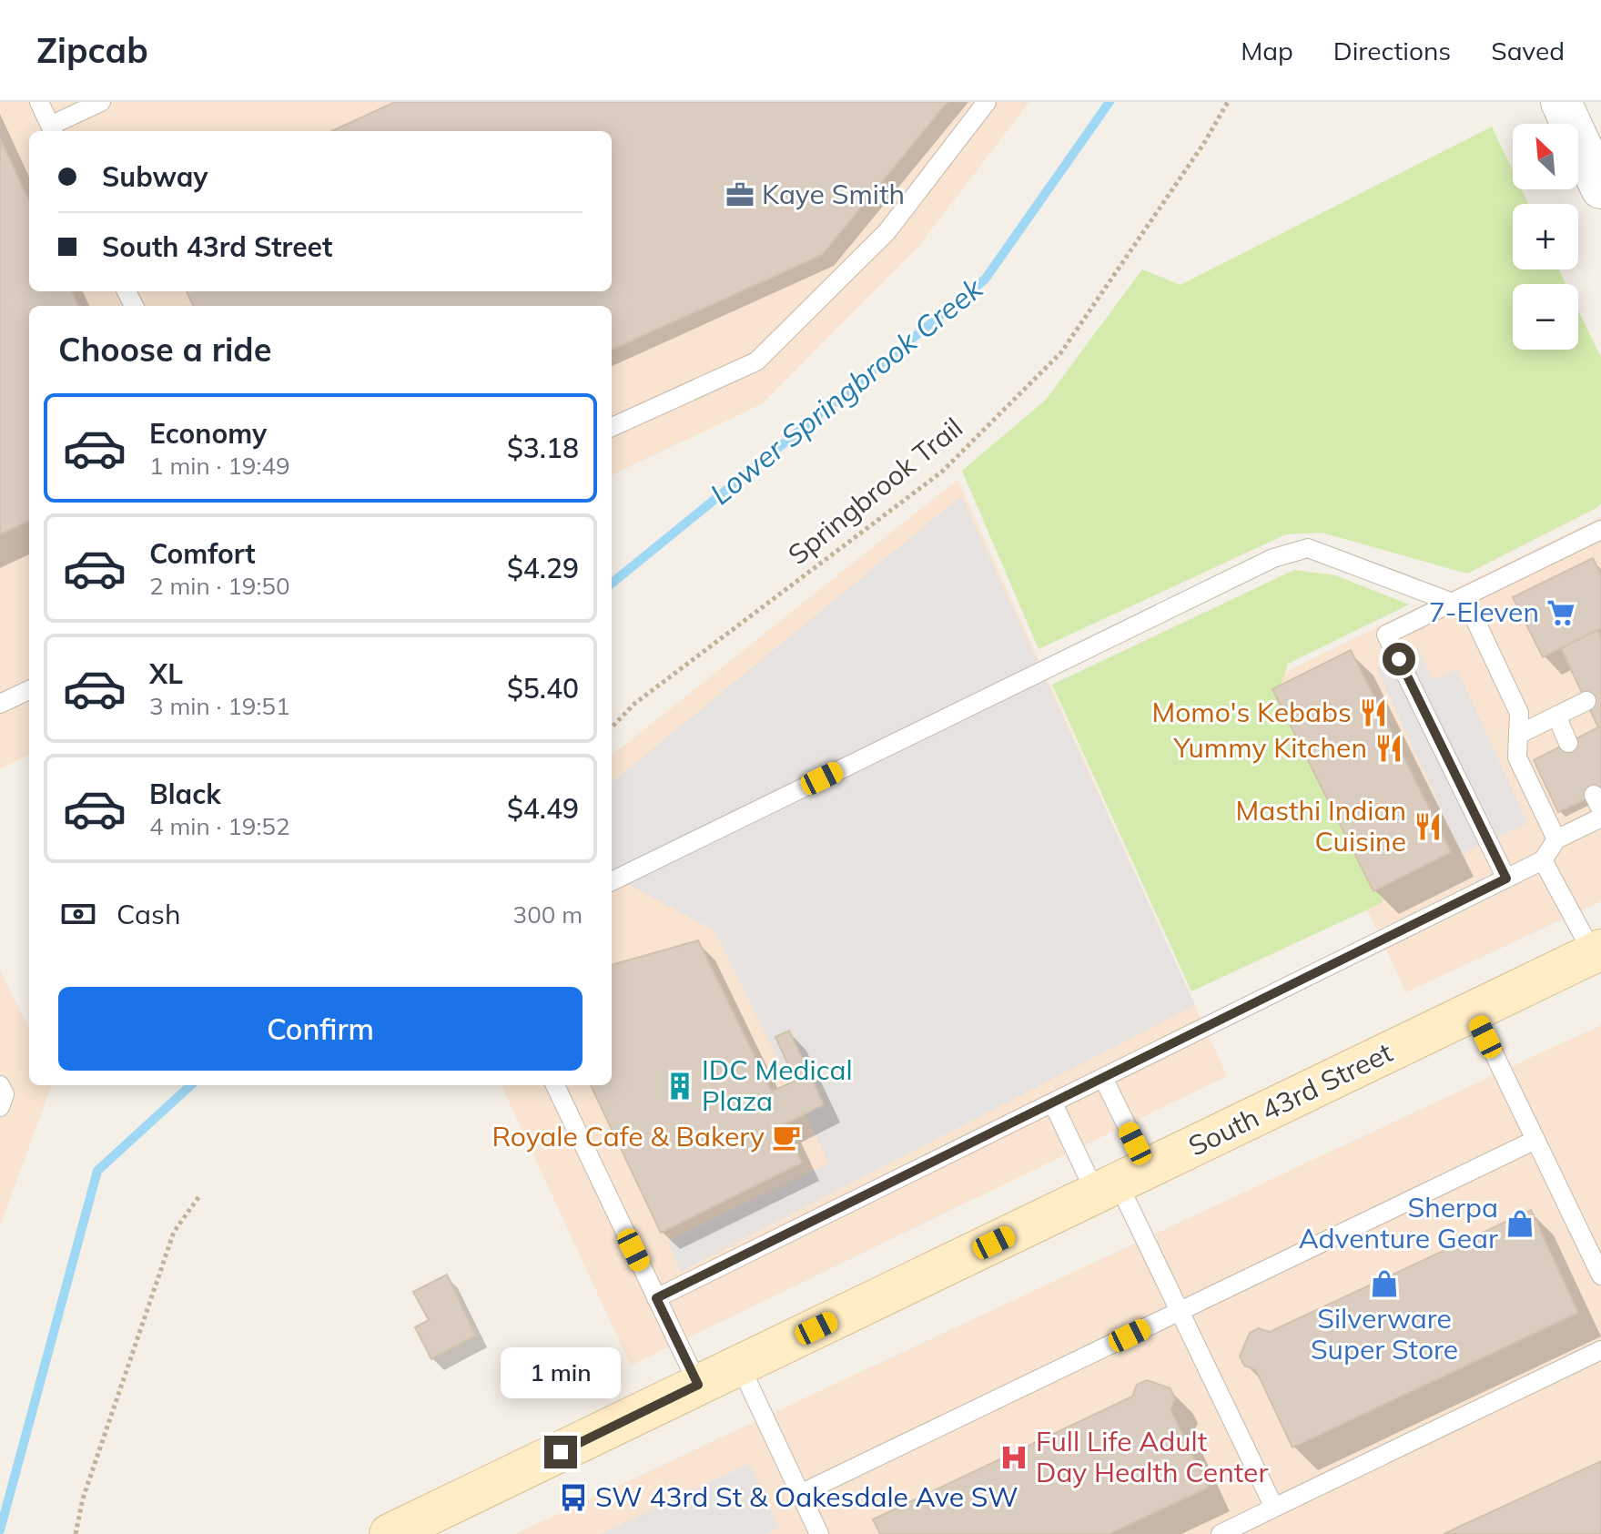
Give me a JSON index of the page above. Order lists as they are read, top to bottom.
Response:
{
  "streets": {
    "main road": ["South 43rd Street"],
    "path": ["Springbrook Trail"]
  },
  "water": ["Lower Springbrook Creek"],
  "places": {
    "office": ["Kaye Smith"],
    "supermarket": ["7-Eleven"],
    "restaurant": ["Momo's Kebabs", "Yummy Kitchen", "Masthi Indian Cuisine"],
    "building": ["IDC Medical Plaza"],
    "cafe": ["Royale Cafe & Bakery"],
    "shop": ["Sherpa Adventure Gear", "Silverware Super Store"],
    "hospital": ["Full Life Adult Day Health Center"],
    "bus stop": ["SW 43rd St & Oakesdale Ave SW"]
  },
  "north": "top left",
  "page": {
    "header": "Zipcab",
    "nav": ["Map", "Directions", "Saved"],
    "map_buttons": ["+", "−"],
    "banner": ["Subway", "South 43rd Street"],
    "heading": "Choose a ride",
    "list": [
      {
        "name": "Economy",
        "note": "1 min · 19:49",
        "value": "$3.18"
      },
      {
        "name": "Comfort",
        "note": "2 min · 19:50",
        "value": "$4.29"
      },
      {
        "name": "XL",
        "note": "3 min · 19:51",
        "value": "$5.40"
      },
      {
        "name": "Black",
        "note": "4 min · 19:52",
        "value": "$4.49"
      }
    ],
    "pay": ["Cash", "300 m"],
    "buttons": "Confirm",
    "bubble": "1 min"
  }
}
